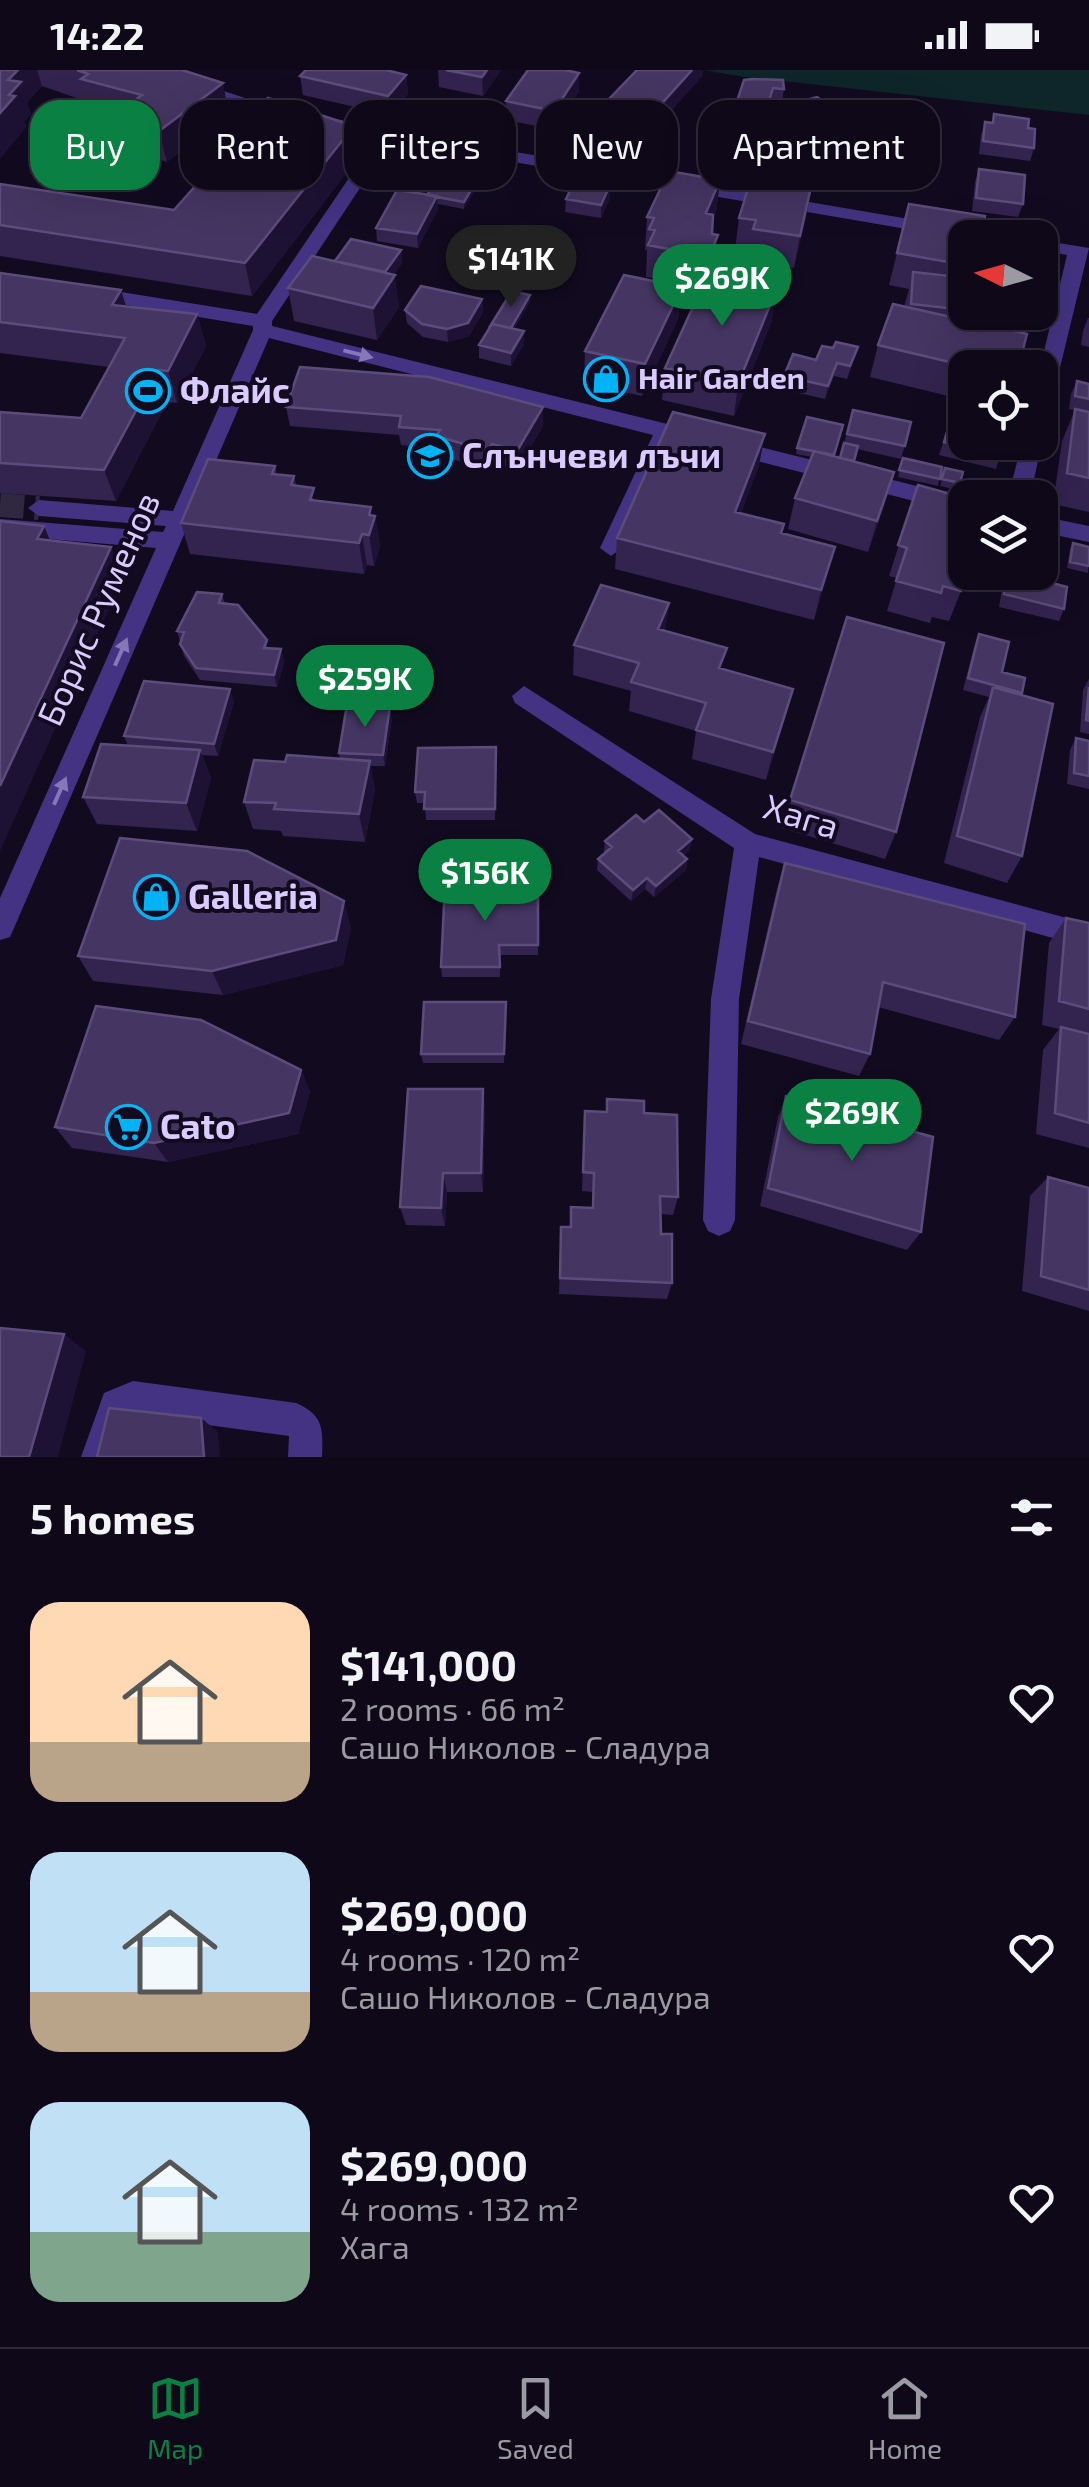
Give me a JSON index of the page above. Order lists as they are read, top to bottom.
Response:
{
  "streets": {
    "street": ["Борис Руменов", "Хага"]
  },
  "one_way": ["Борис Руменов"],
  "places": {
    "shop": ["Hair Garden", "Galleria"],
    "sports": ["Флайс"],
    "school or university": ["Слънчеви лъчи"],
    "supermarket": ["Cato"]
  },
  "north": "left",
  "page": {
    "status": "14:22",
    "chip": [
      "Buy",
      "Rent",
      "Filters",
      "New",
      "Apartment"
    ],
    "price": [
      "$141K",
      "$269K",
      "$259K",
      "$156K",
      "$269K"
    ],
    "heading": "5 homes",
    "list": [
      {
        "name": "$141,000",
        "note": "2 rooms · 66 m² · Сашо Николов - Сладура"
      },
      {
        "name": "$269,000",
        "note": "4 rooms · 120 m² · Сашо Николов - Сладура"
      },
      {
        "name": "$269,000",
        "note": "4 rooms · 132 m² · Хага"
      }
    ],
    "tabs": ["Map", "Saved", "Home"]
  }
}
